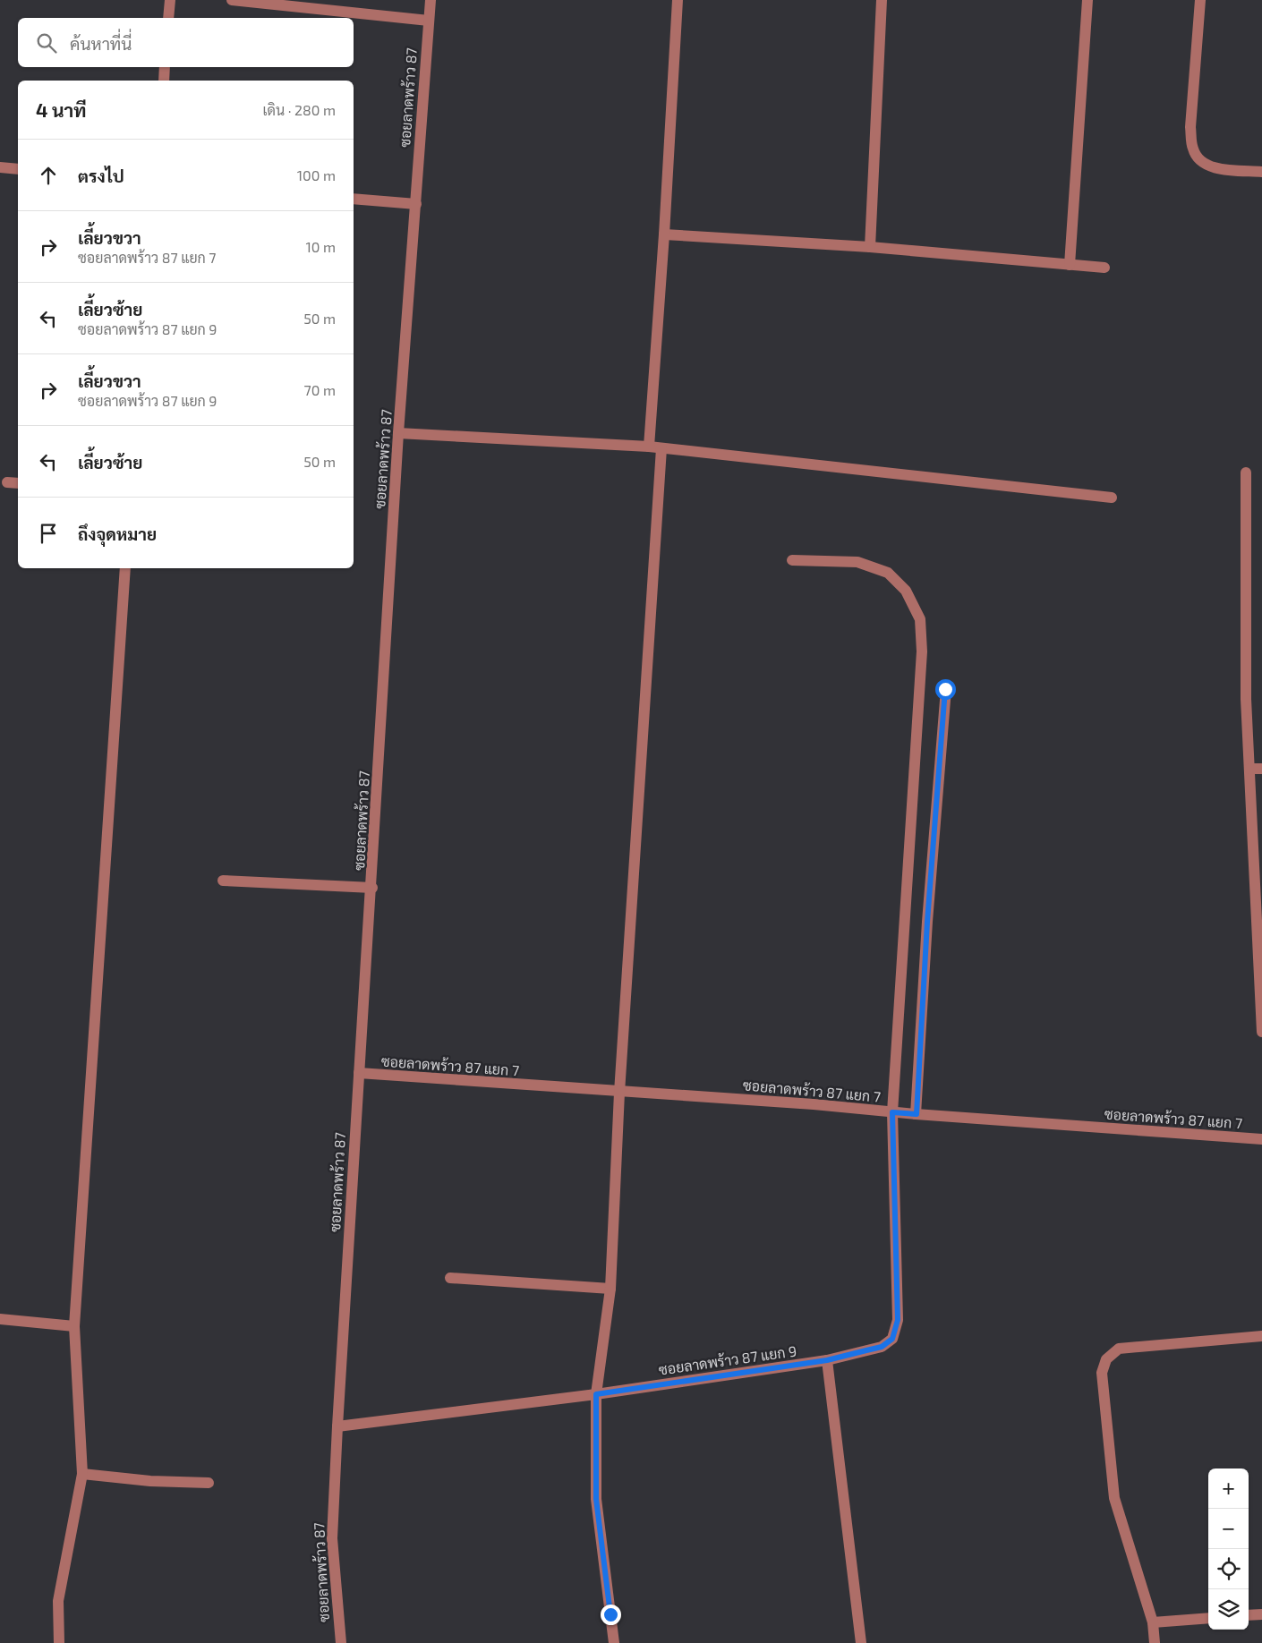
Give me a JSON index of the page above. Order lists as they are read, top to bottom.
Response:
{
  "streets": {
    "street": ["ซอยลาดพร้าว 87", "ซอยลาดพร้าว 87 แยก 7", "ซอยลาดพร้าว 87 แยก 9"]
  },
  "crossings": [
    ["ซอยลาดพร้าว 87", "ซอยลาดพร้าว 87 แยก 7"],
    ["ซอยลาดพร้าว 87", "ซอยลาดพร้าว 87 แยก 9"],
    ["ซอยลาดพร้าว 87 แยก 7", "ซอยลาดพร้าว 87 แยก 9"]
  ],
  "page": {
    "search": "ค้นหาที่นี่",
    "heading": ["4 นาที", "เดิน · 280 m"],
    "list": [
      ["ตรงไป", "100 m"],
      ["เลี้ยวขวา", "ซอยลาดพร้าว 87 แยก 7", "10 m"],
      ["เลี้ยวซ้าย", "ซอยลาดพร้าว 87 แยก 9", "50 m"],
      ["เลี้ยวขวา", "ซอยลาดพร้าว 87 แยก 9", "70 m"],
      ["เลี้ยวซ้าย", "50 m"],
      "ถึงจุดหมาย"
    ],
    "map_buttons": ["+", "−"]
  }
}
